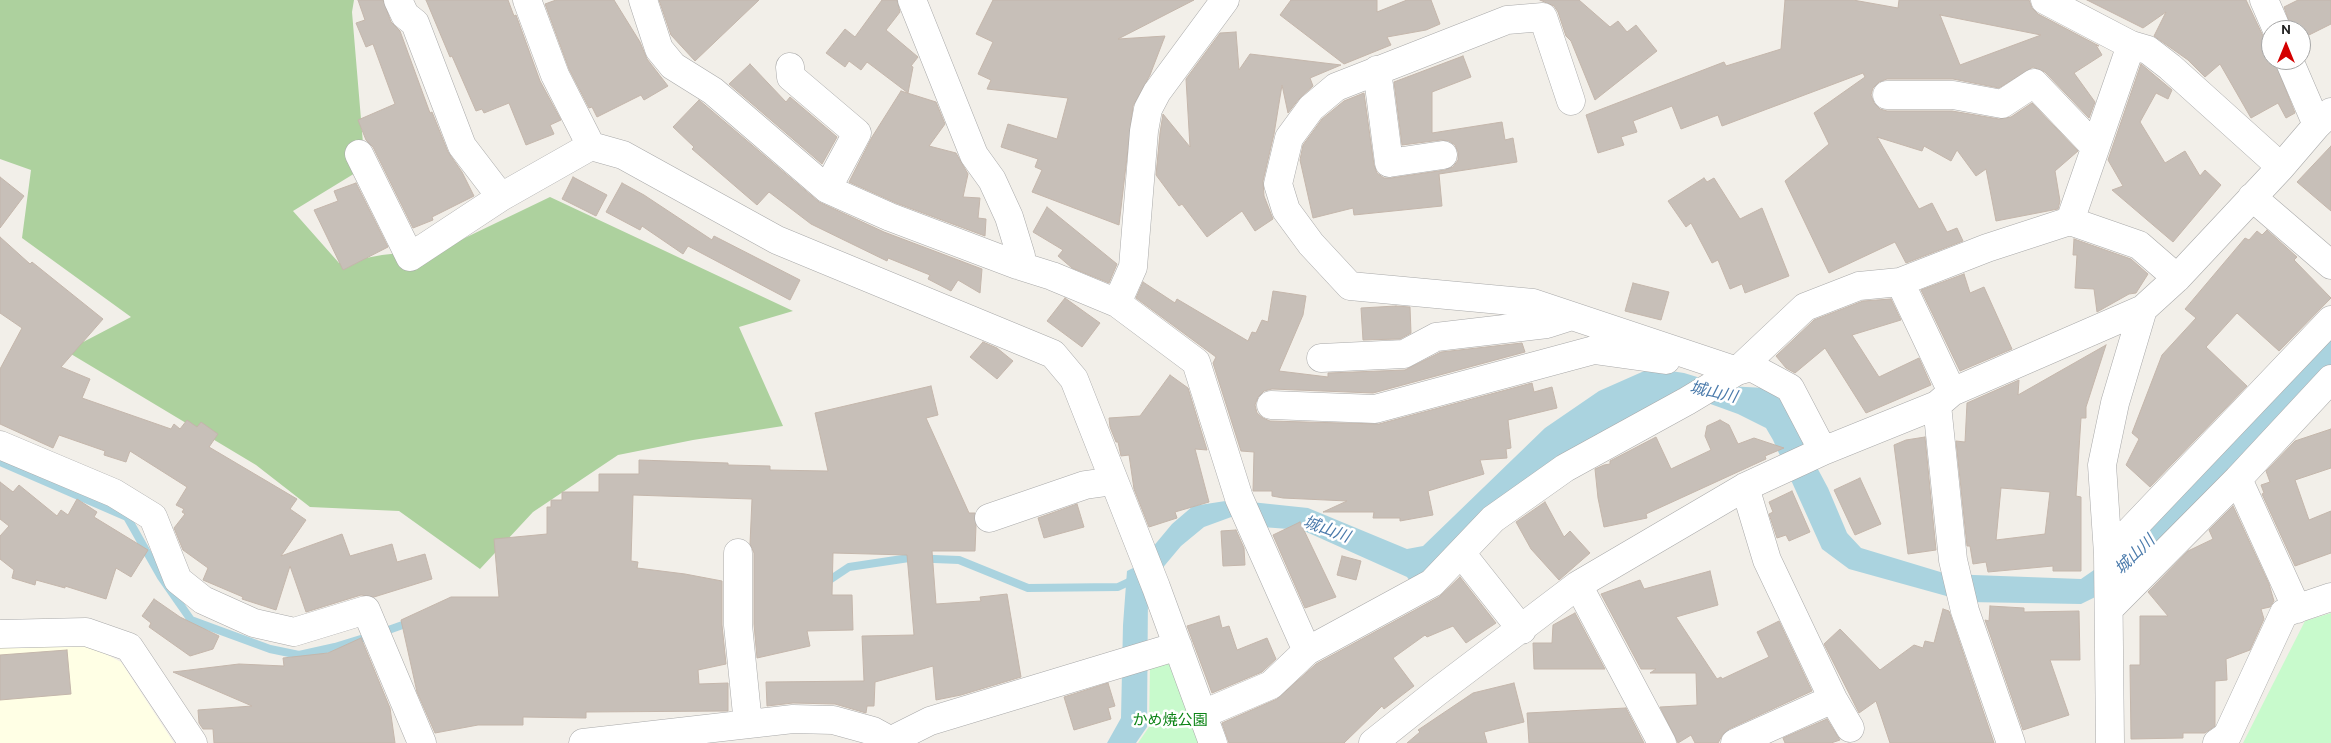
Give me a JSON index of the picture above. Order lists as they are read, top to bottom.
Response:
{
  "water": ["城山川"],
  "parks": ["かめ焼公園"],
  "north": "top"
}
